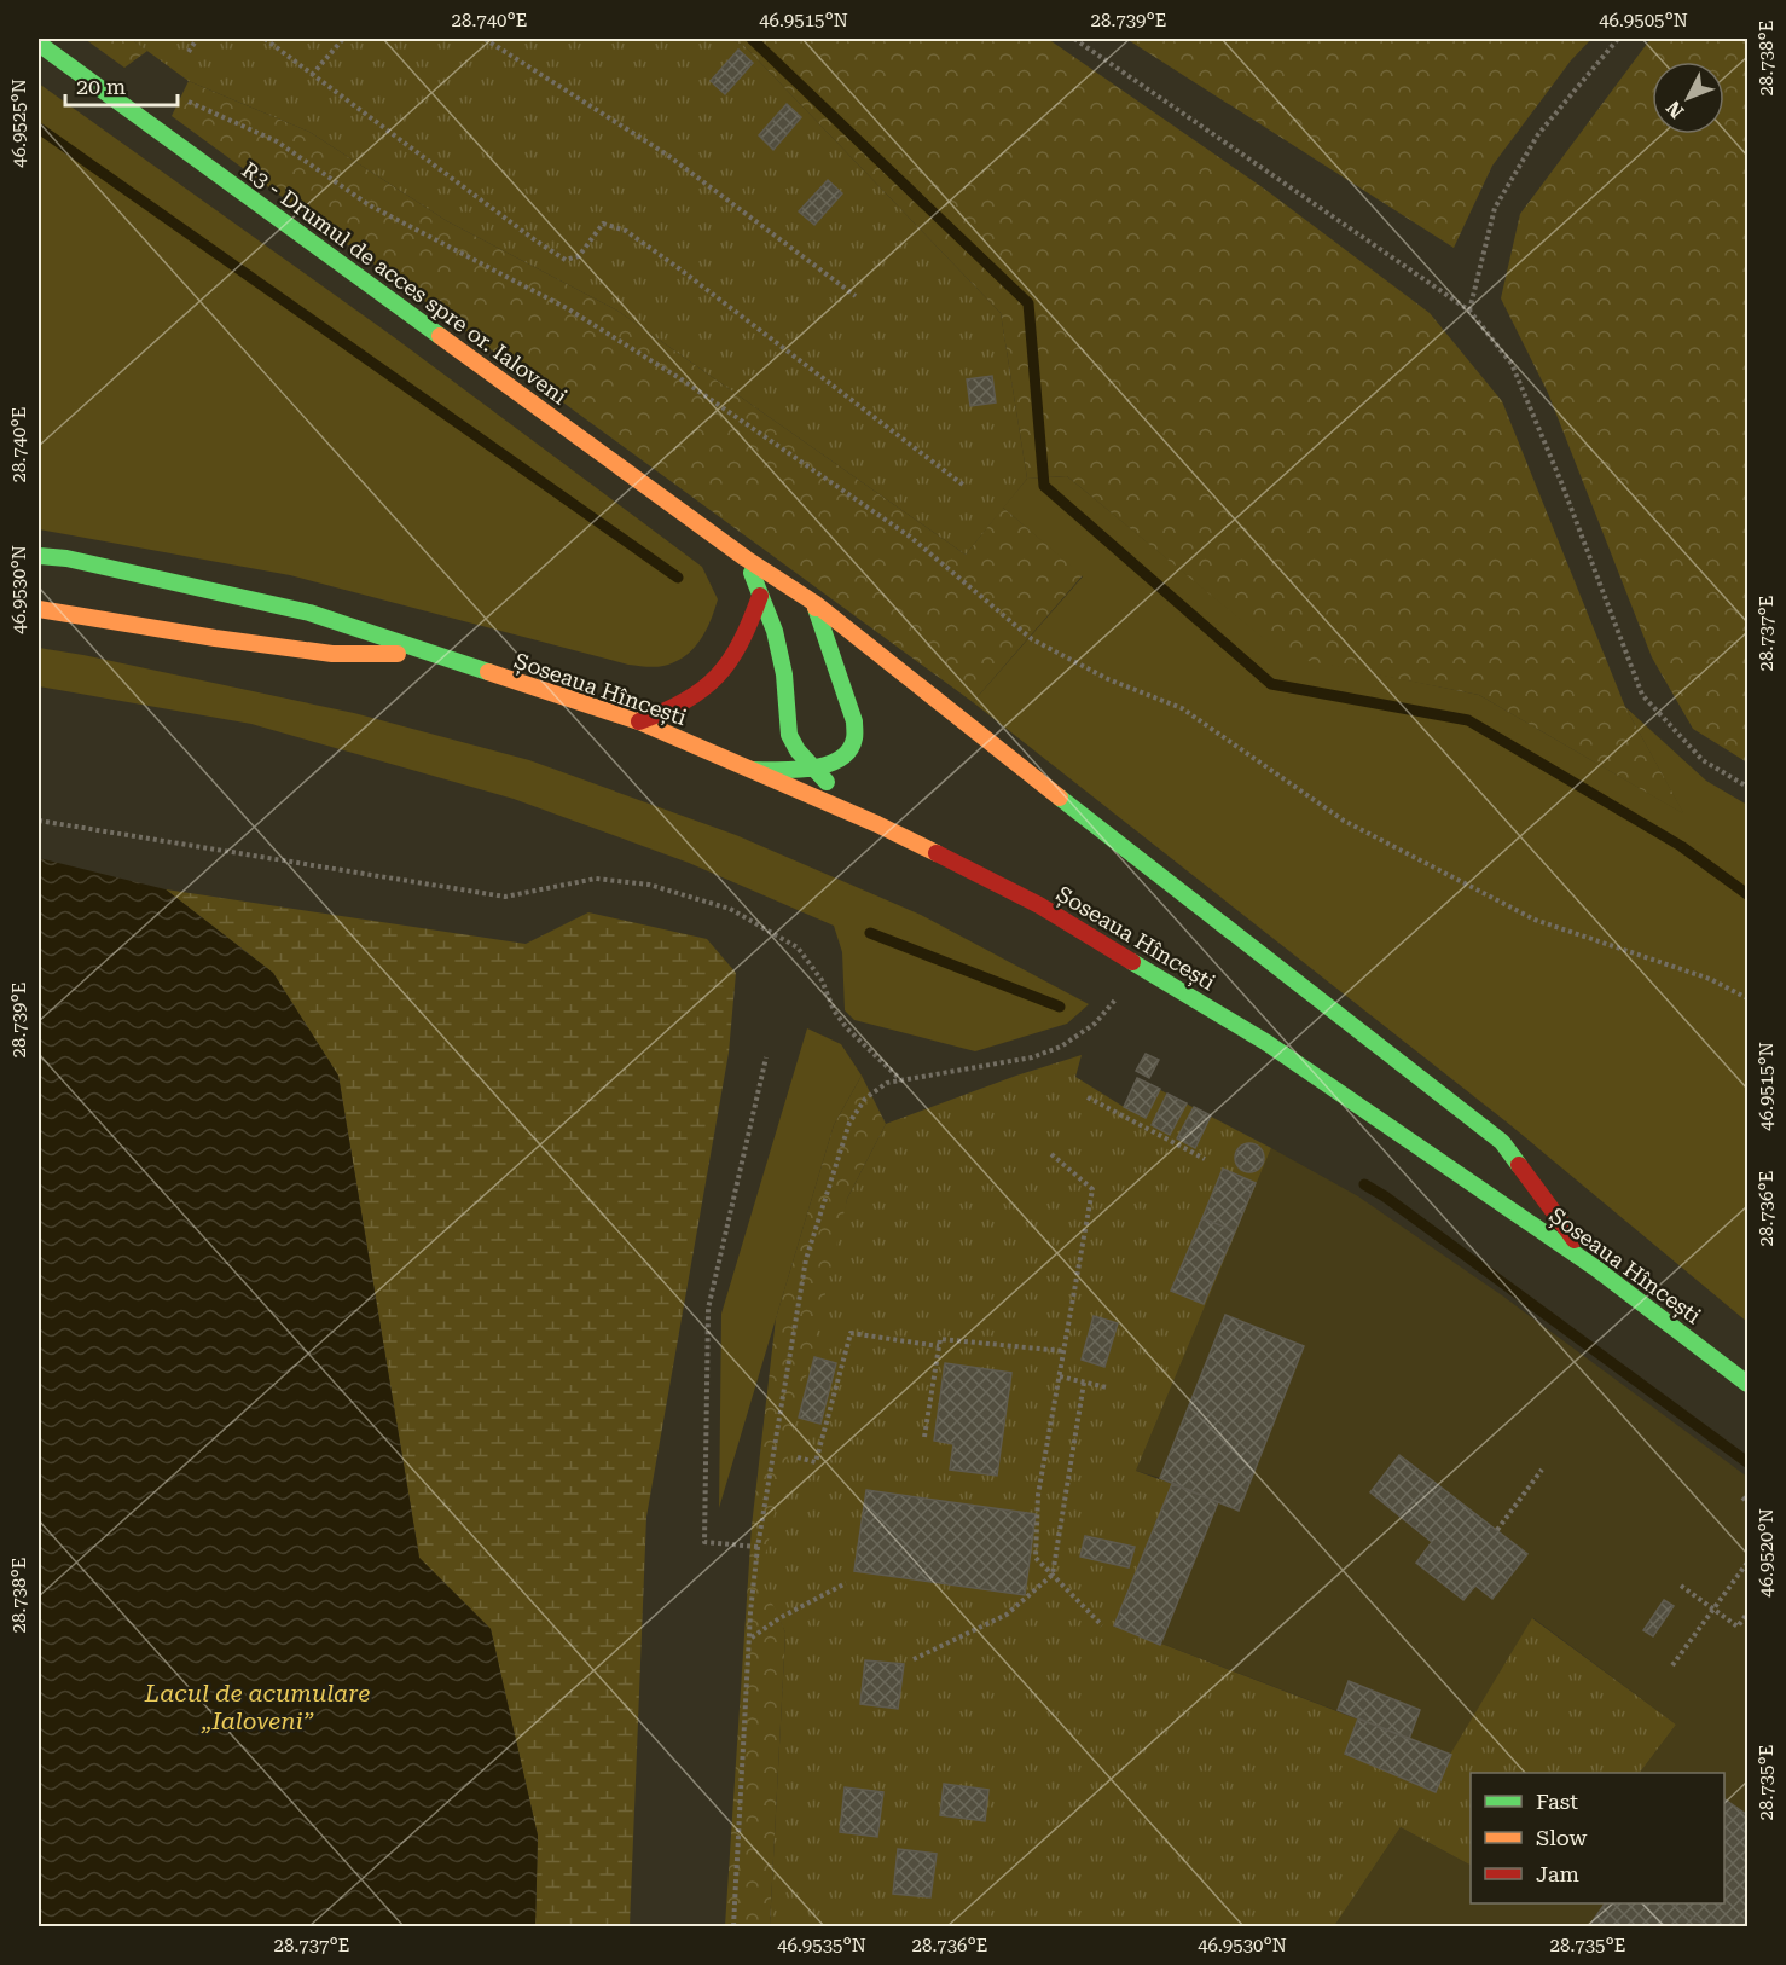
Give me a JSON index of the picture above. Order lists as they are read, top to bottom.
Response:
{
  "streets": {
    "main road": ["R3 - Drumul de acces spre or. Ialoveni", "Șoseaua Hîncești"]
  },
  "crossings": [
    ["R3 - Drumul de acces spre or. Ialoveni", "Șoseaua Hîncești"]
  ],
  "water": ["Lacul de acumulare „Ialoveni”"],
  "legend": ["Fast", "Slow", "Jam"],
  "scale_bar": "20 m",
  "north": "bottom left",
  "coordinates": [
    "28.740°E",
    "46.9515°N",
    "28.739°E",
    "46.9505°N",
    "28.738°E",
    "46.9525°N",
    "46.9530°N",
    "28.737°E",
    "28.736°E",
    "46.9520°N",
    "28.735°E",
    "46.9535°N"
  ]
}
